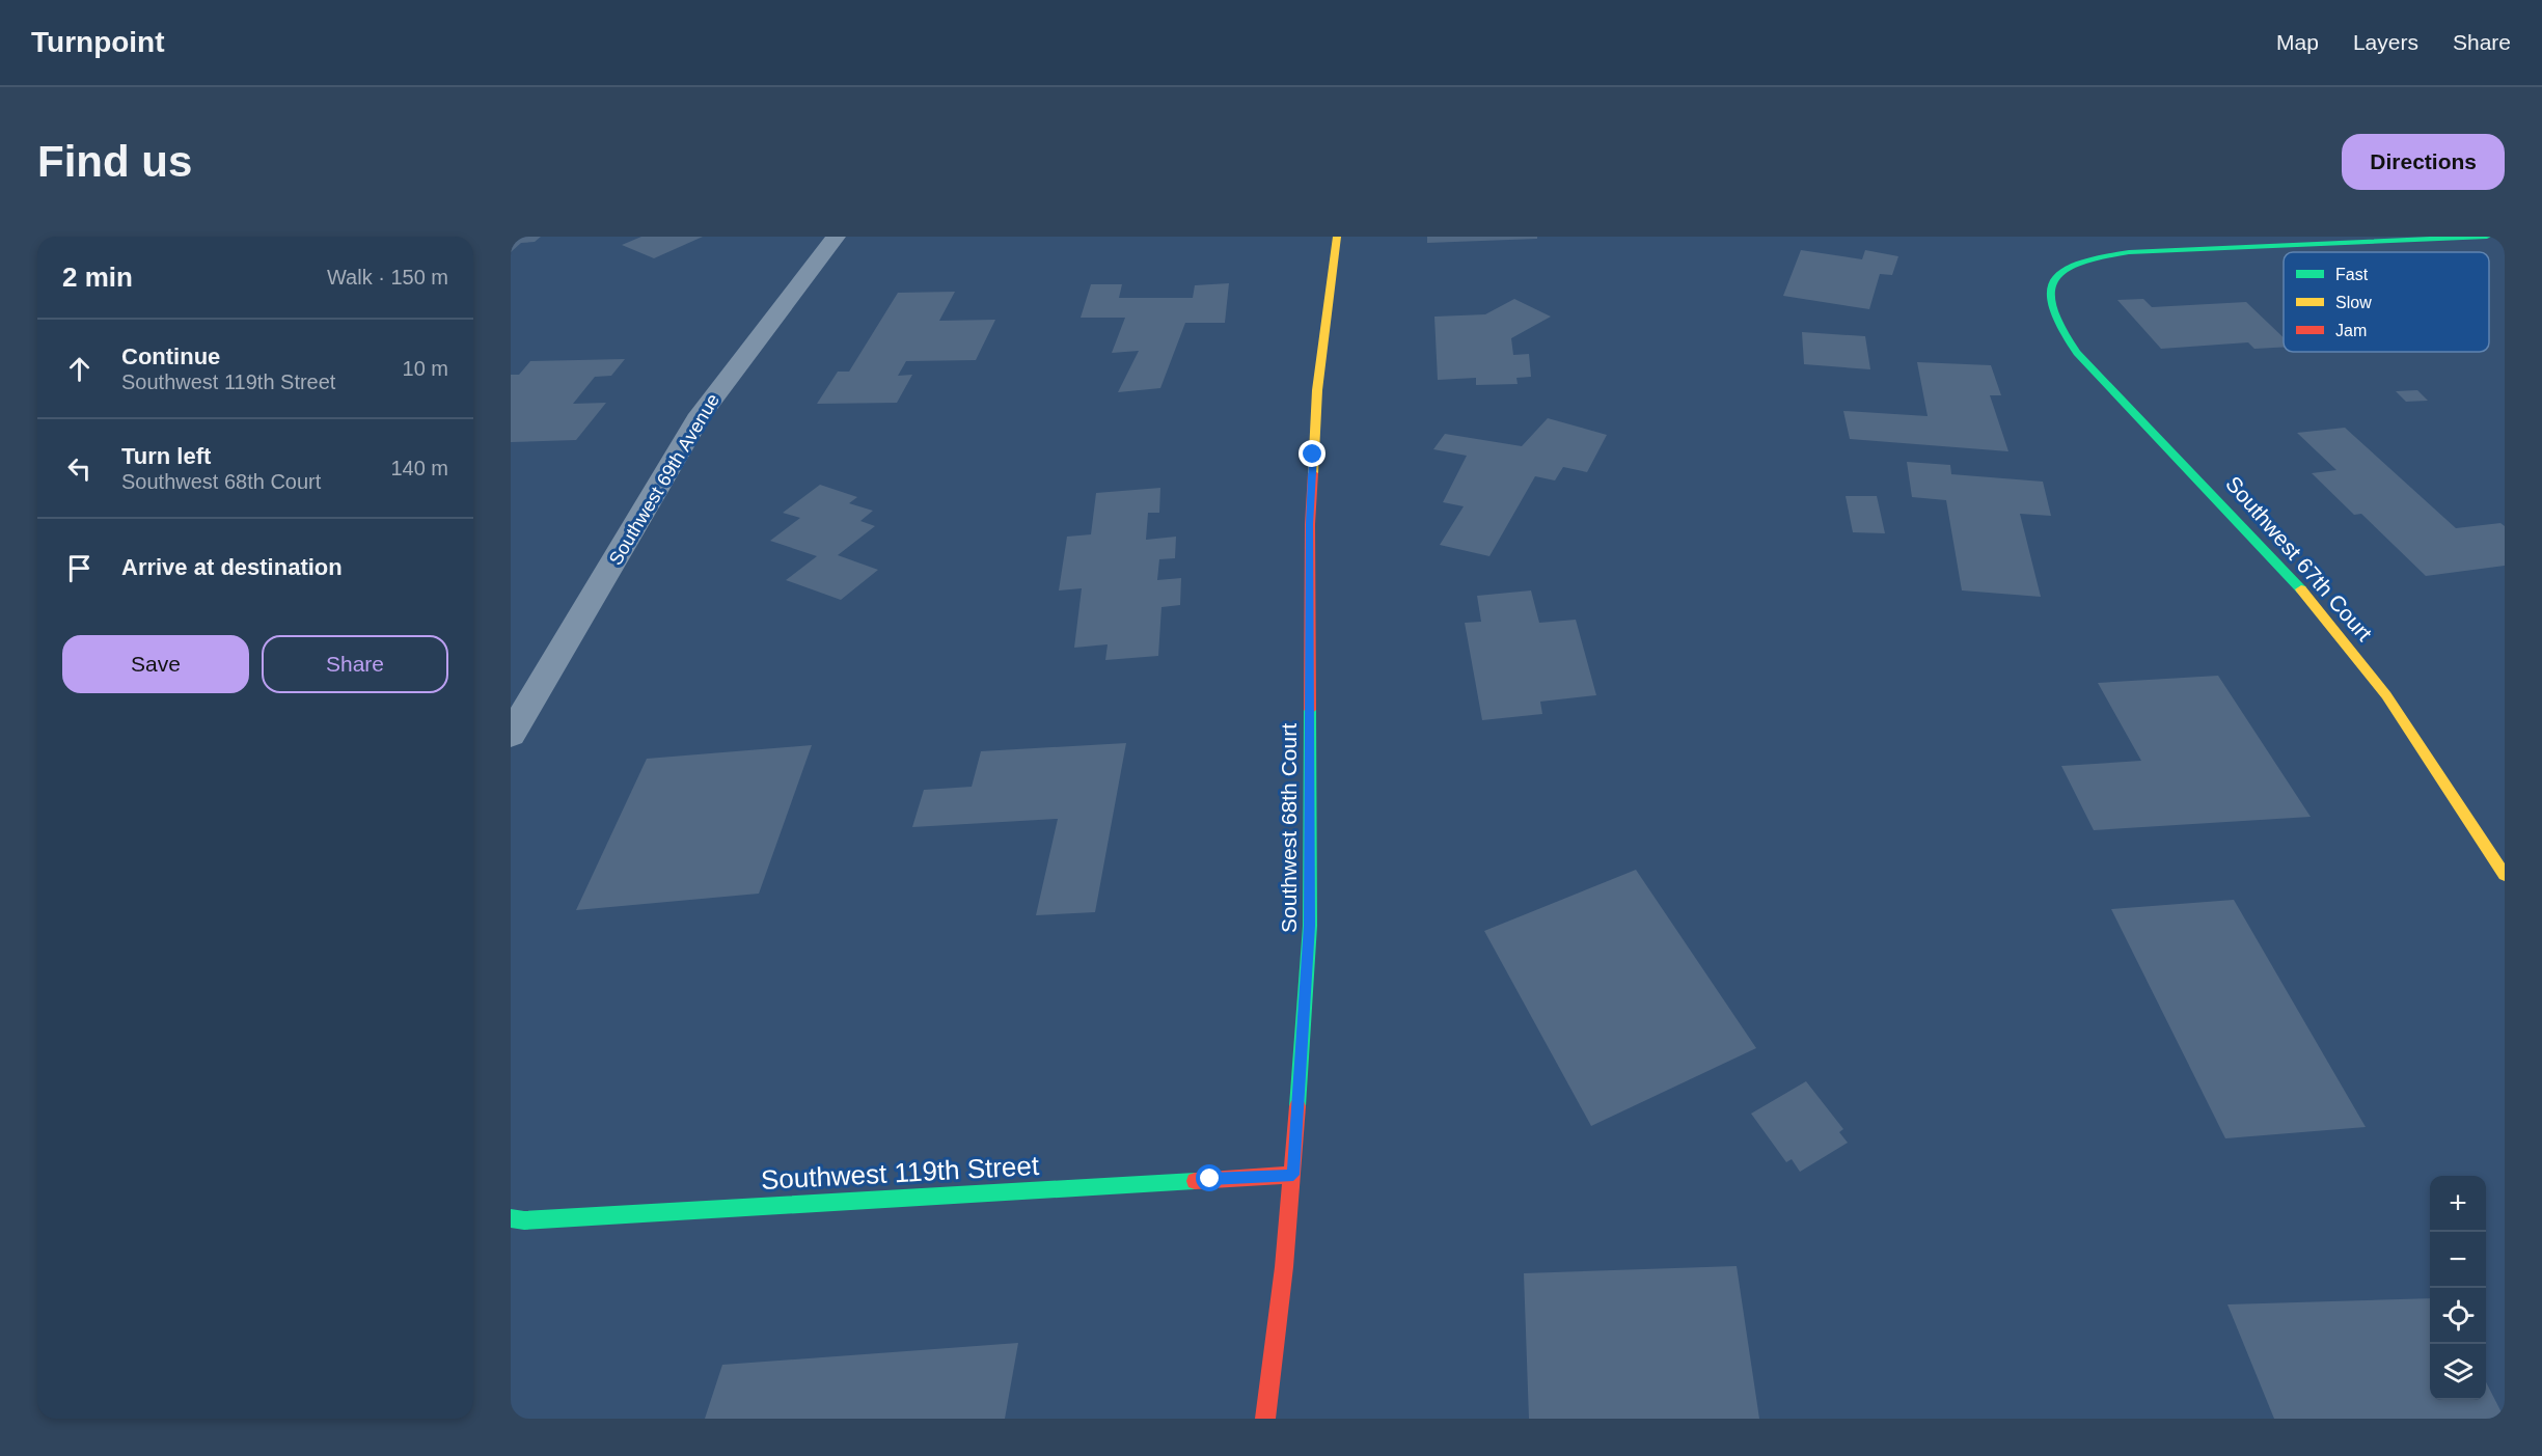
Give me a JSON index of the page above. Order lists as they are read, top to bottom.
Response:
{
  "streets": {
    "street": [
      "Southwest 69th Avenue",
      "Southwest 67th Court",
      "Southwest 68th Court",
      "Southwest 119th Street"
    ]
  },
  "crossings": [
    ["Southwest 68th Court", "Southwest 119th Street"]
  ],
  "legend": ["Fast", "Slow", "Jam"],
  "page": {
    "header": "Turnpoint",
    "nav": ["Map", "Layers", "Share"],
    "buttons": [
      "Directions",
      ["Save", "Share"]
    ],
    "title": "Find us",
    "heading": ["2 min", "Walk · 150 m"],
    "list": [
      ["Continue", "Southwest 119th Street", "10 m"],
      ["Turn left", "Southwest 68th Court", "140 m"],
      "Arrive at destination"
    ],
    "map_buttons": ["+", "−"]
  }
}
